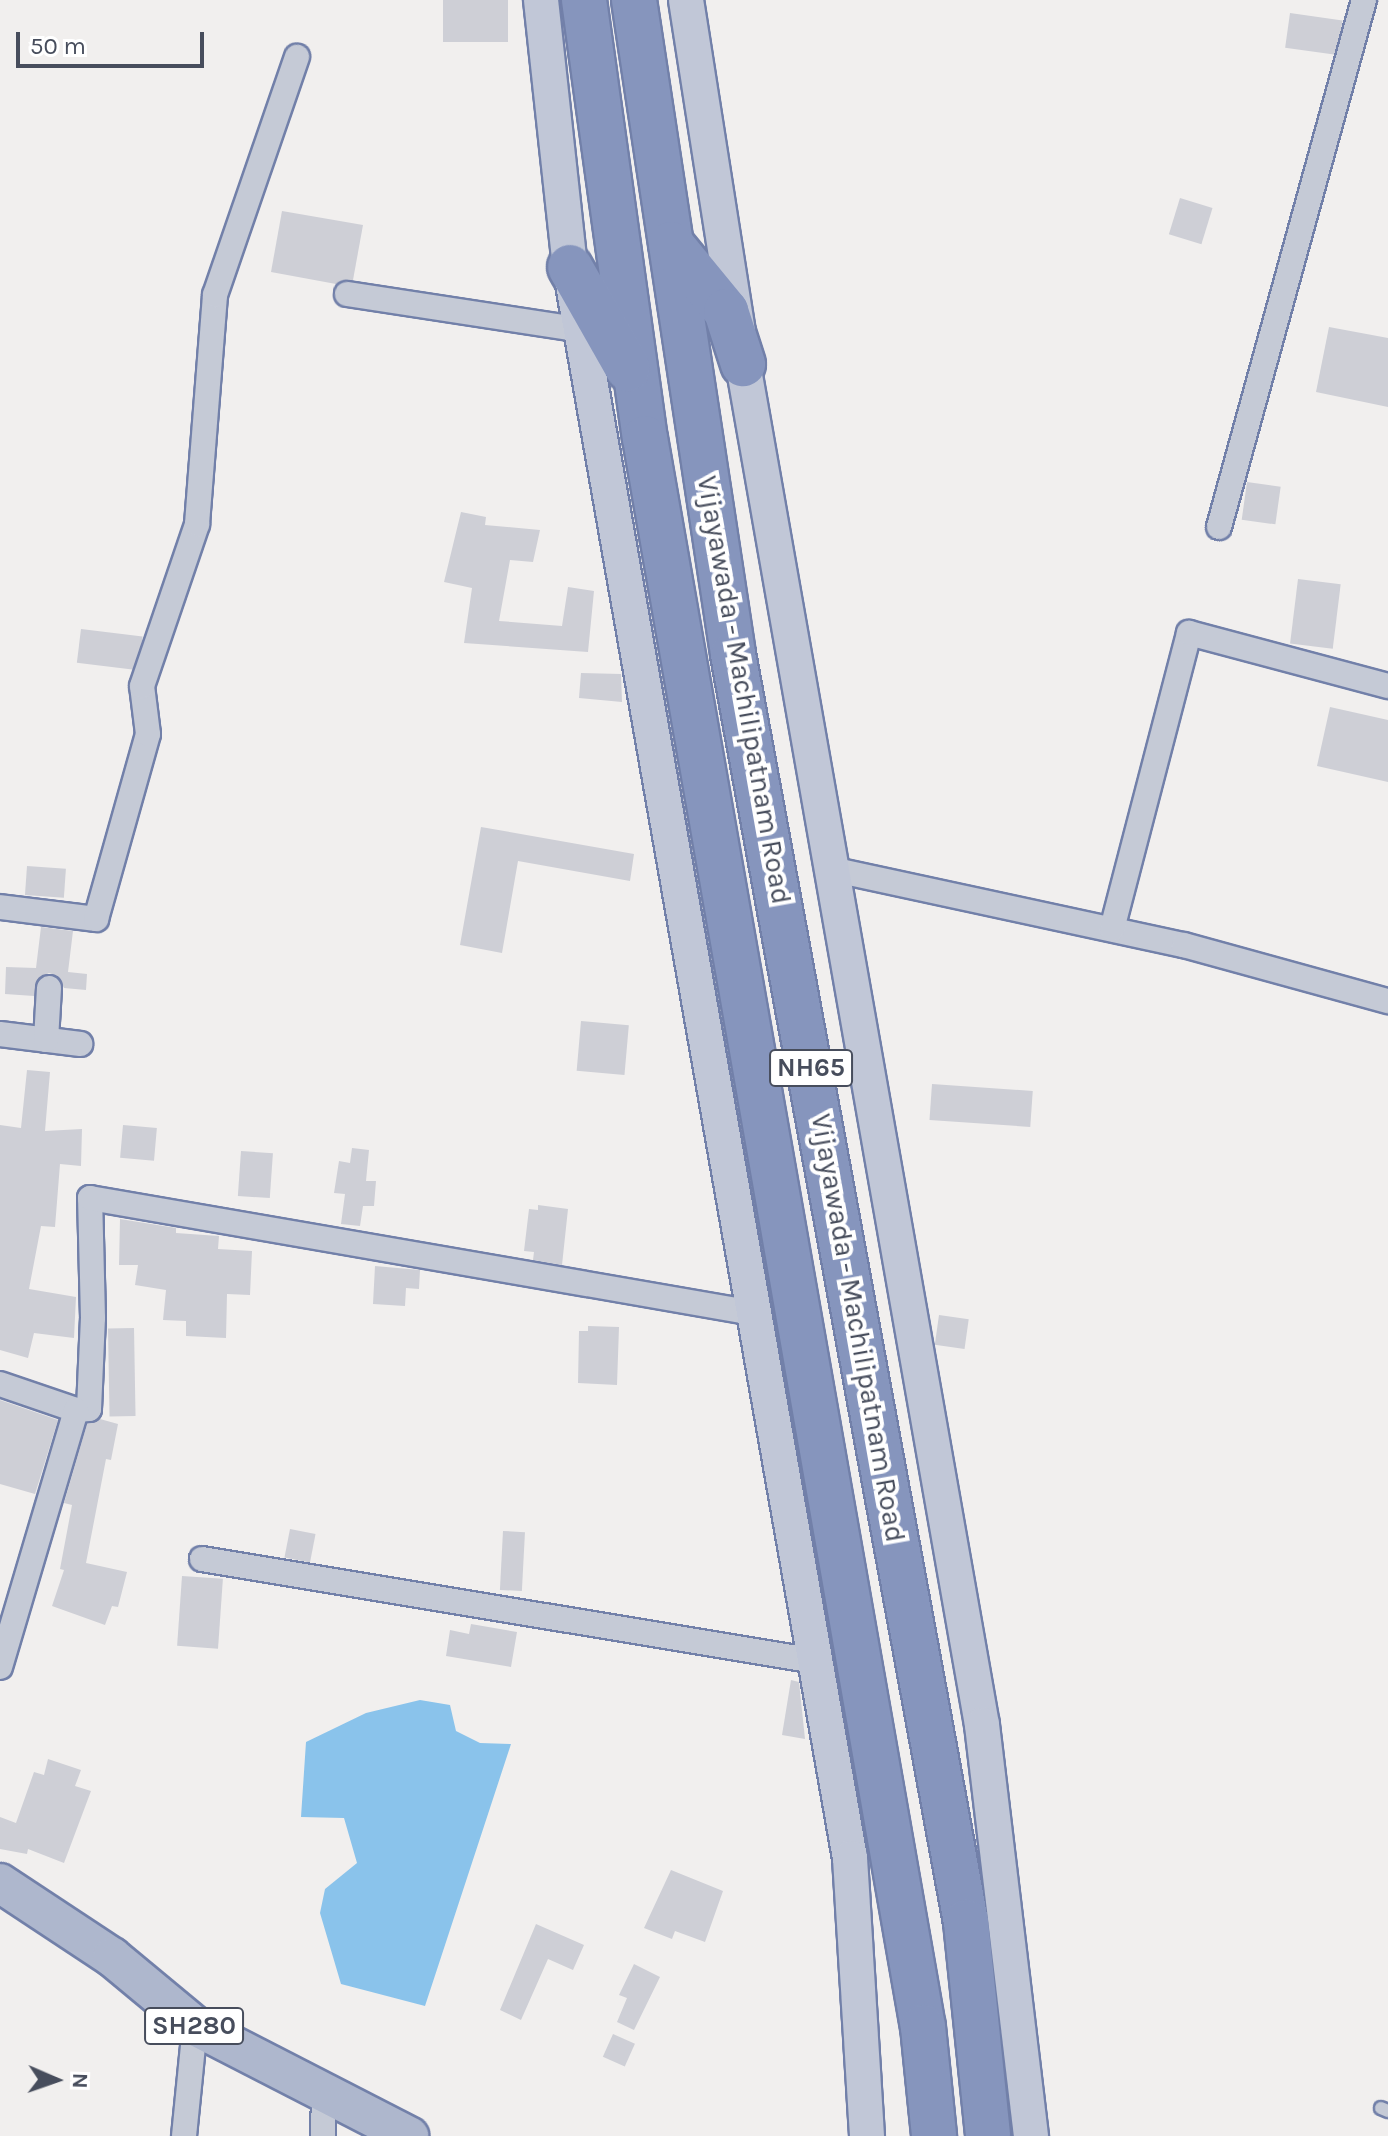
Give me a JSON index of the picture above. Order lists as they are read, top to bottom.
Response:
{
  "streets": {
    "highway": ["Vijayawada - Machilipatnam Road", "NH65"],
    "main road": ["SH280"]
  },
  "scale_bar": "50 m",
  "north": "right"
}
